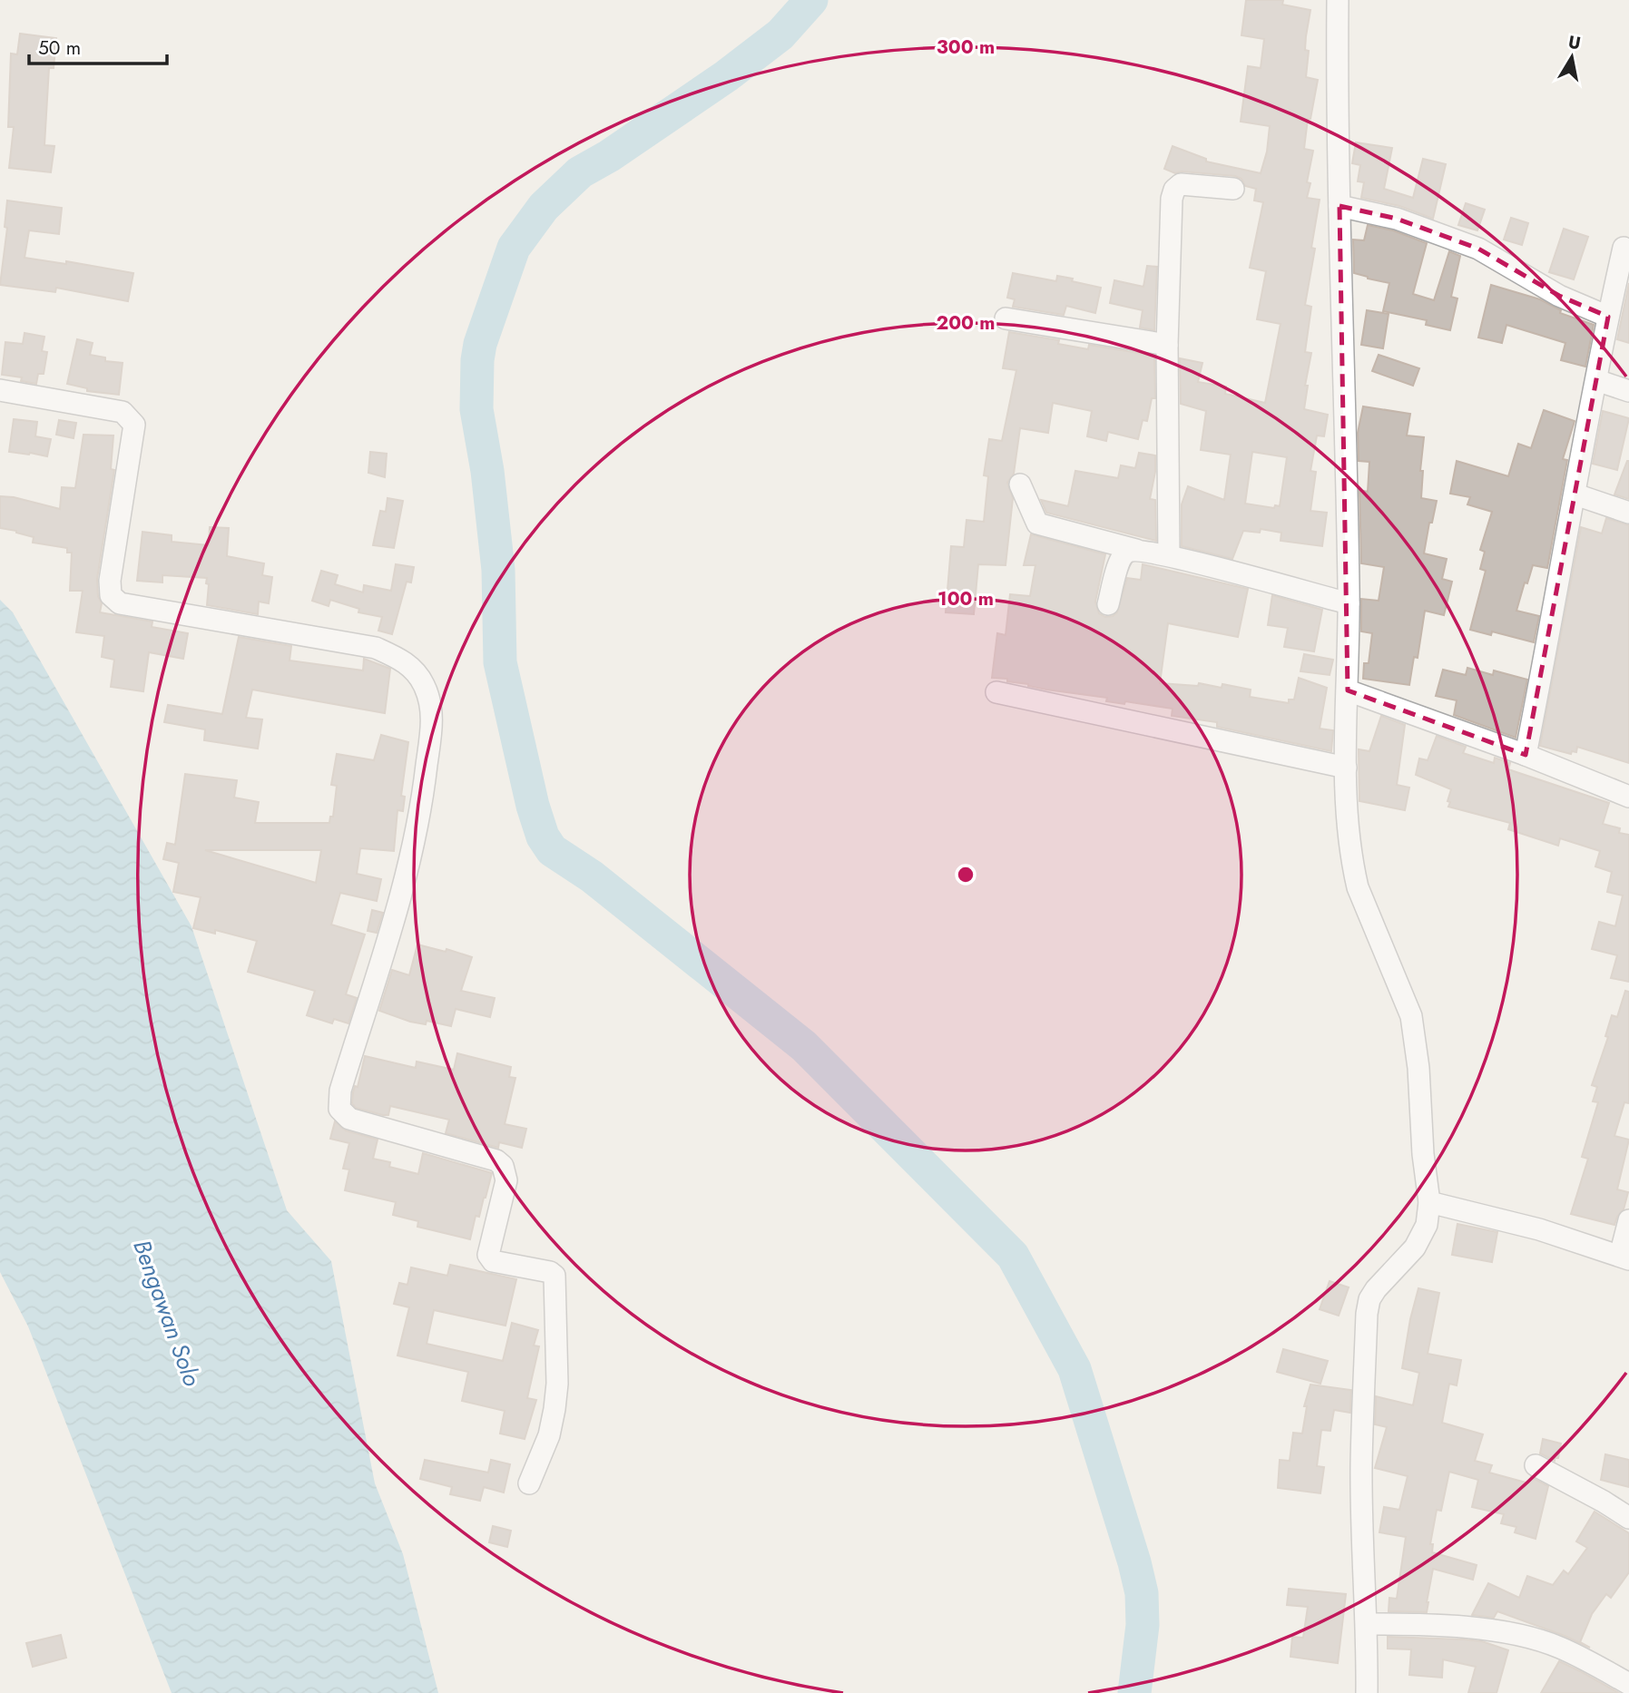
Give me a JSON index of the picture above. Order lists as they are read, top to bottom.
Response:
{
  "water": ["Bengawan Solo"],
  "scale_bar": "50 m",
  "north": "top",
  "rings": ["300 m", "200 m", "100 m"]
}
